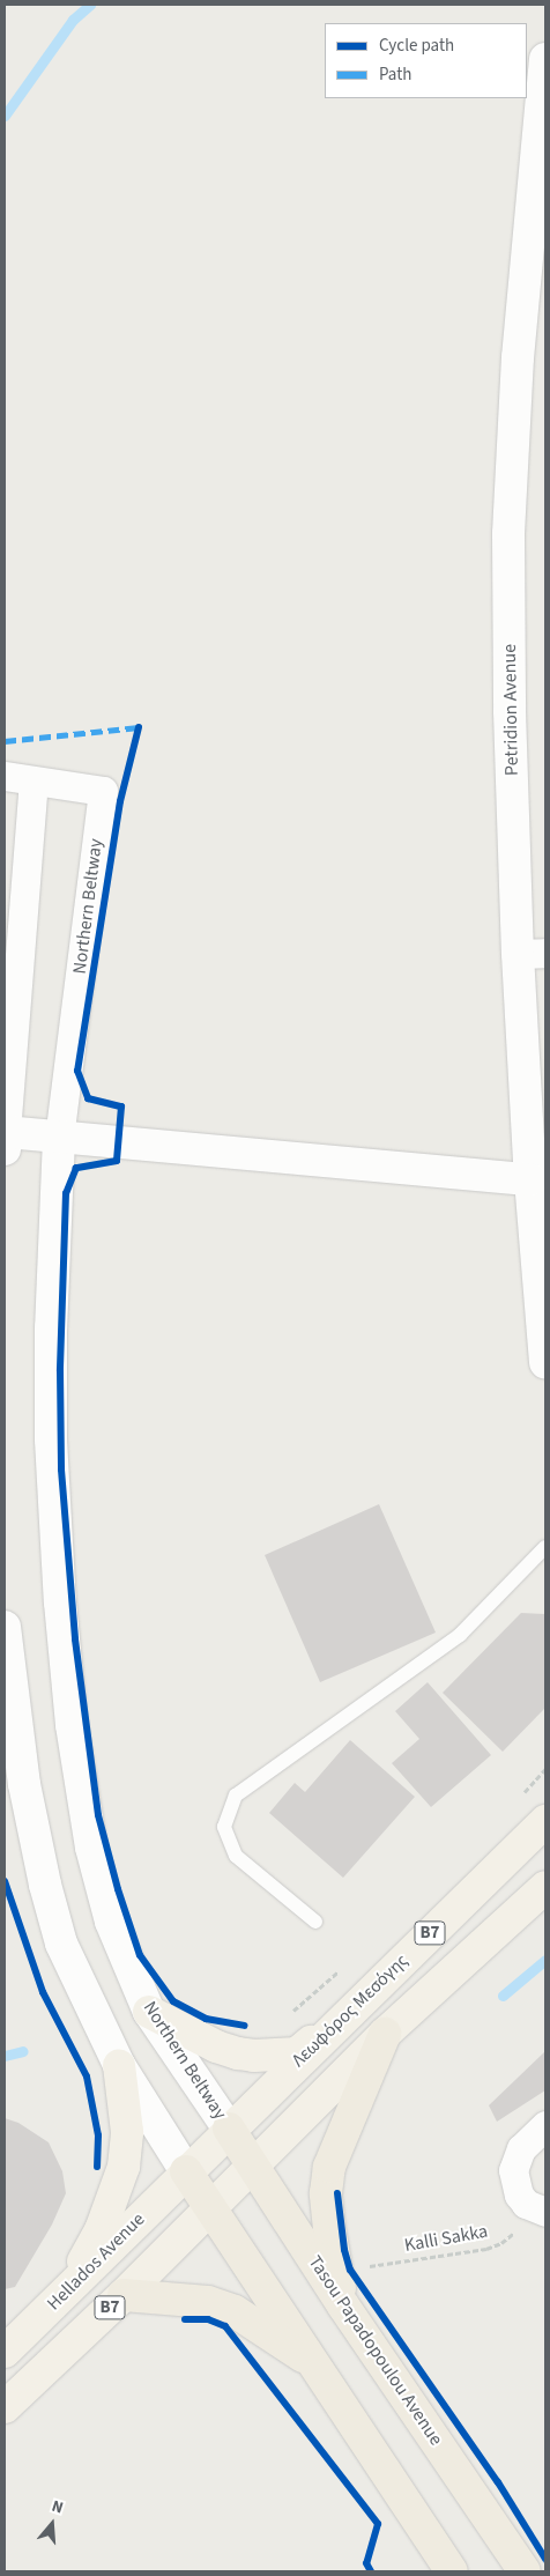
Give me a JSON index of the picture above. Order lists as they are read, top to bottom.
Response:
{
  "streets": {
    "highway": ["Tasou Papadopoulou Avenue"],
    "main road": ["B7", "Λεωφόρος Μεσόγης", "Hellados Avenue"],
    "street": ["Petridion Avenue", "Northern Beltway"],
    "path": ["Kalli Sakka"]
  },
  "crossings": [
    ["Northern Beltway", "B7"],
    ["Northern Beltway", "Λεωφόρος Μεσόγης"],
    ["Northern Beltway", "Tasou Papadopoulou Avenue"],
    ["B7", "Λεωφόρος Μεσόγης"],
    ["B7", "Hellados Avenue"],
    ["B7", "Tasou Papadopoulou Avenue"],
    ["Λεωφόρος Μεσόγης", "Tasou Papadopoulou Avenue"]
  ],
  "legend": ["Cycle path", "Path"],
  "north": "top"
}
